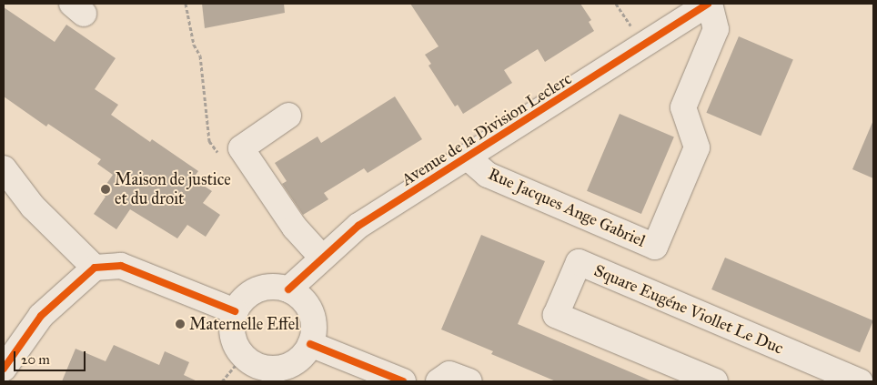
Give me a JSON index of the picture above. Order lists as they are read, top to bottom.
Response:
{
  "streets": {
    "street": ["Avenue de la Division Leclerc", "Rue Jacques Ange Gabriel", "Square Eugéne Viollet Le Duc"]
  },
  "crossings": [
    ["Avenue de la Division Leclerc", "Rue Jacques Ange Gabriel"]
  ],
  "places": ["Maison de justice et du droit", "Maternelle Effel"],
  "scale_bar": "20 m"
}
